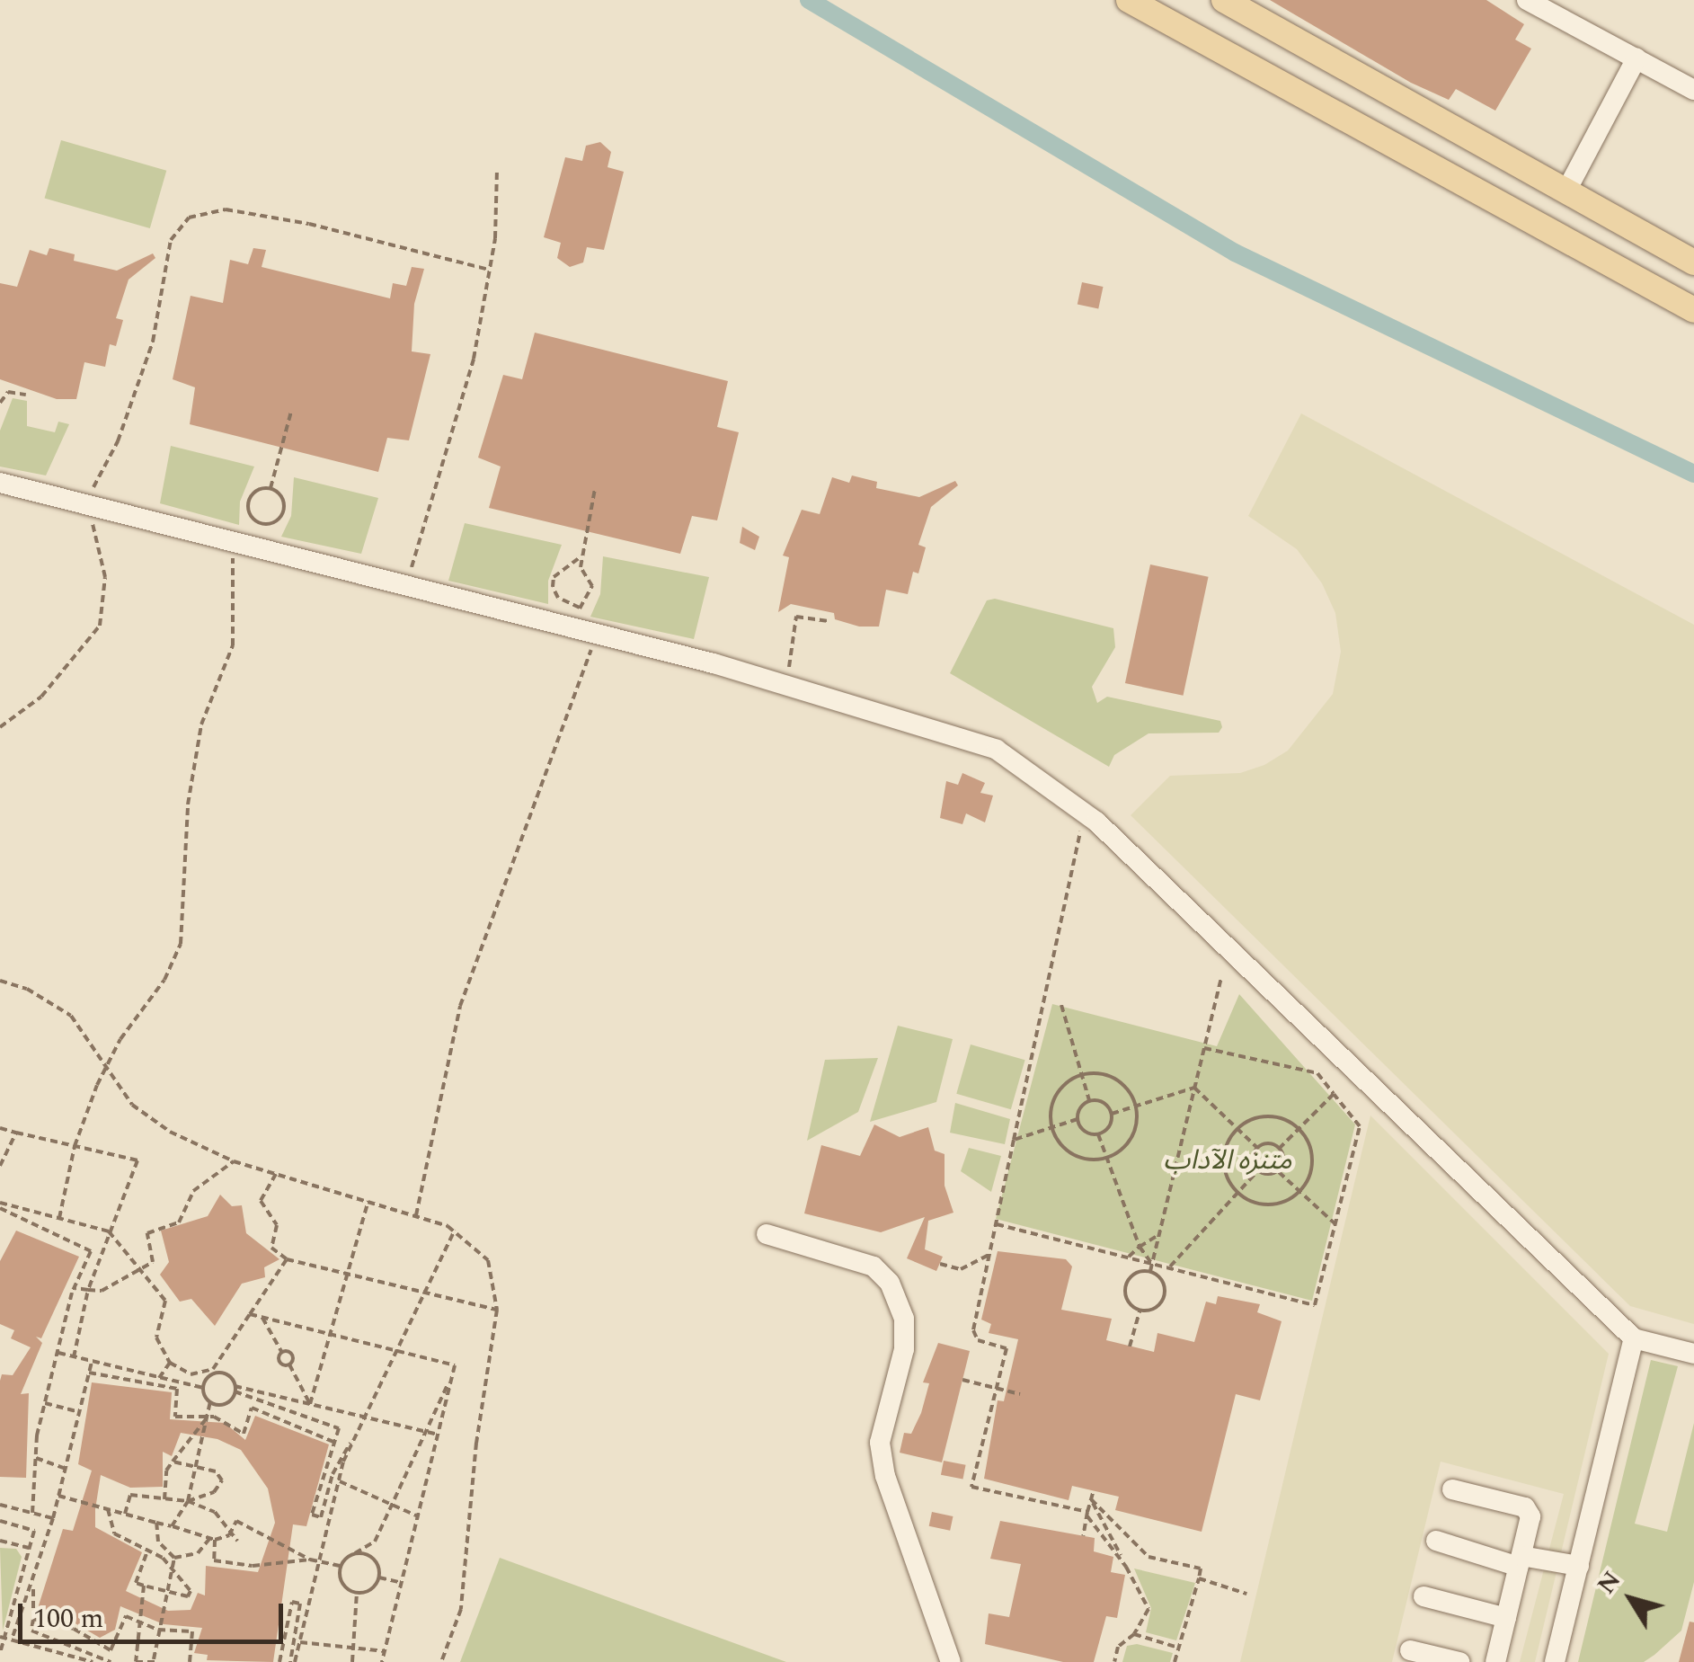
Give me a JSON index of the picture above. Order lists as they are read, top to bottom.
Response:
{
  "parks": ["متنزه الآداب"],
  "scale_bar": "100 m",
  "north": "top left"
}
